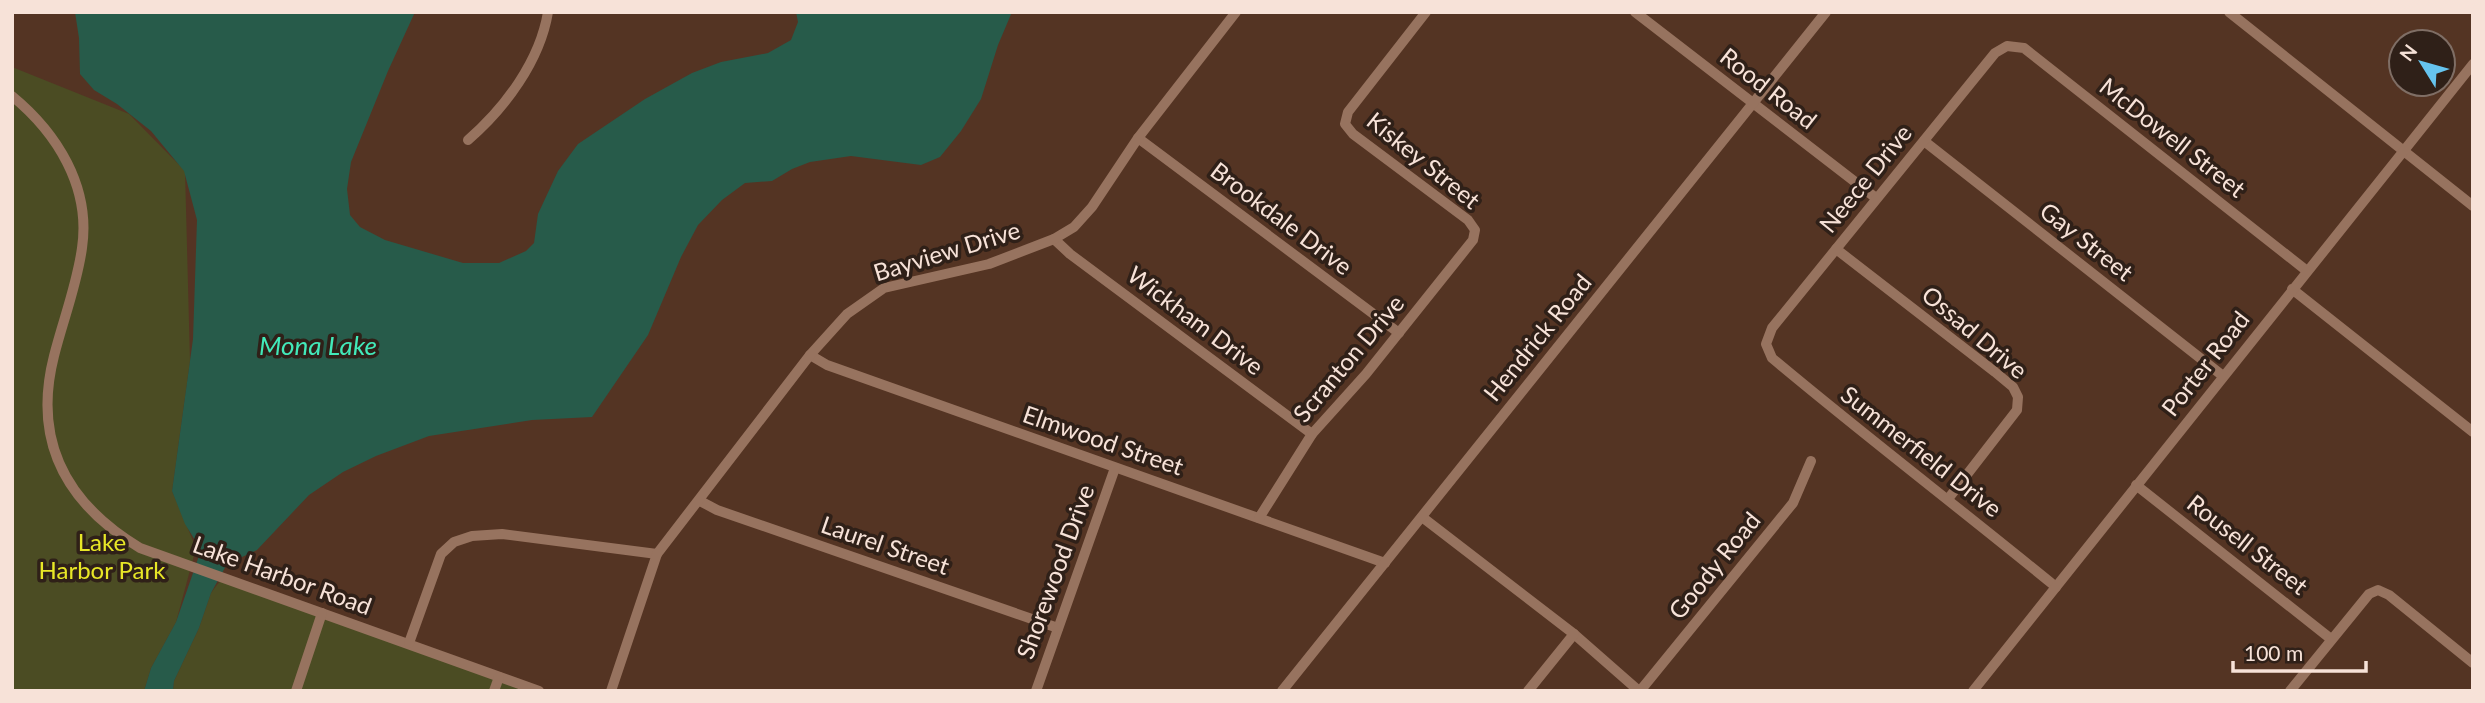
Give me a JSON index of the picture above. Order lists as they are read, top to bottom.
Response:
{
  "streets": {
    "street": [
      "Rood Road",
      "McDowell Street",
      "Kiskey Street",
      "Neece Drive",
      "Brookdale Drive",
      "Gay Street",
      "Bayview Drive",
      "Wickham Drive",
      "Ossad Drive",
      "Hendrick Road",
      "Scranton Drive",
      "Porter Road",
      "Elmwood Street",
      "Summerfield Drive",
      "Rousell Street",
      "Laurel Street",
      "Goody Road",
      "Shorewood Drive",
      "Lake Harbor Road"
    ]
  },
  "crossings": [
    ["Rood Road", "Neece Drive"],
    ["Rood Road", "Hendrick Road"],
    ["McDowell Street", "Neece Drive"],
    ["McDowell Street", "Porter Road"],
    ["Kiskey Street", "Scranton Drive"],
    ["Neece Drive", "Gay Street"],
    ["Neece Drive", "Ossad Drive"],
    ["Neece Drive", "Summerfield Drive"],
    ["Brookdale Drive", "Bayview Drive"],
    ["Brookdale Drive", "Scranton Drive"],
    ["Gay Street", "Porter Road"],
    ["Bayview Drive", "Wickham Drive"],
    ["Bayview Drive", "Elmwood Street"],
    ["Bayview Drive", "Laurel Street"],
    ["Wickham Drive", "Scranton Drive"],
    ["Ossad Drive", "Summerfield Drive"],
    ["Hendrick Road", "Elmwood Street"],
    ["Scranton Drive", "Elmwood Street"],
    ["Porter Road", "Summerfield Drive"],
    ["Porter Road", "Rousell Street"],
    ["Elmwood Street", "Shorewood Drive"],
    ["Laurel Street", "Shorewood Drive"]
  ],
  "water": ["Mona Lake"],
  "parks": ["Lake Harbor Park"],
  "scale_bar": "100 m",
  "north": "top left"
}
